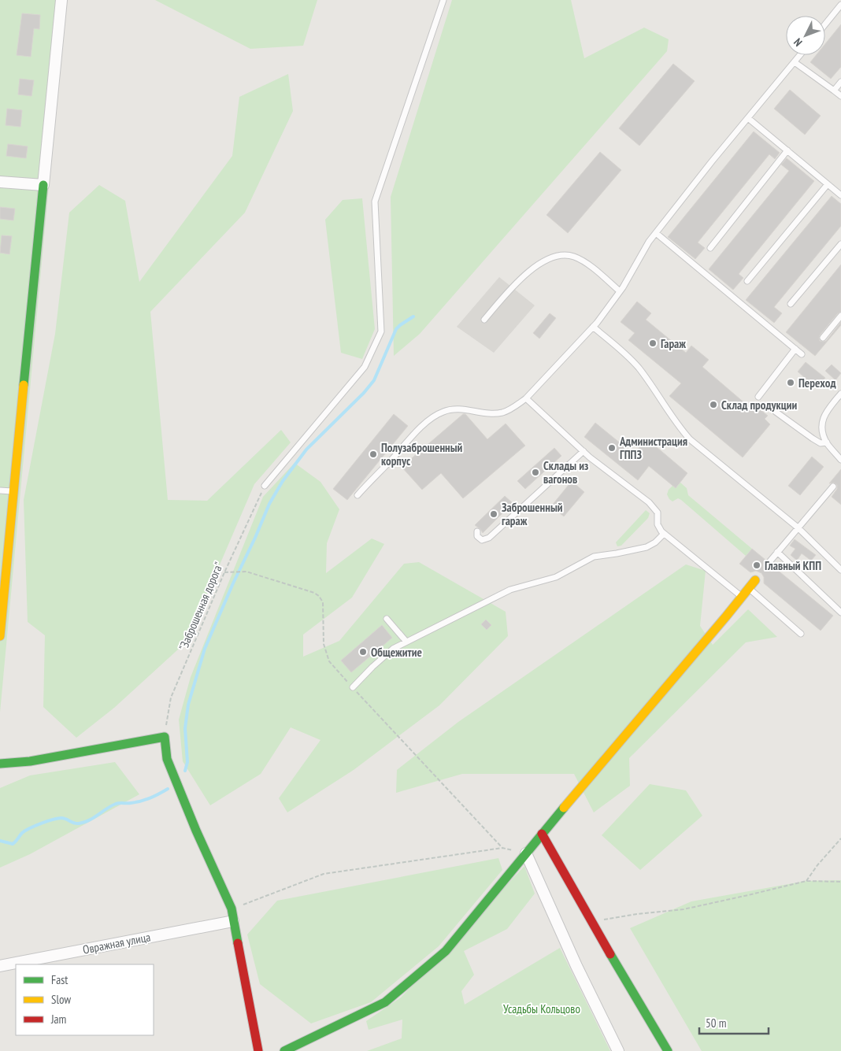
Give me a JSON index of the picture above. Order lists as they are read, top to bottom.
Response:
{
  "streets": {
    "street": ["Овражная улица"],
    "path": ["\"Заброшенная дорога\""]
  },
  "parks": ["Усадьбы Кольцово"],
  "places": [
    "Гараж",
    "Переход",
    "Склад продукции",
    "Администрация ГППЗ",
    "Полузаброшенный корпус",
    "Склады из вагонов",
    "Заброшенный гараж",
    "Главный КПП",
    "Общежитие"
  ],
  "legend": ["Fast", "Slow", "Jam"],
  "scale_bar": "50 m",
  "north": "bottom left"
}
